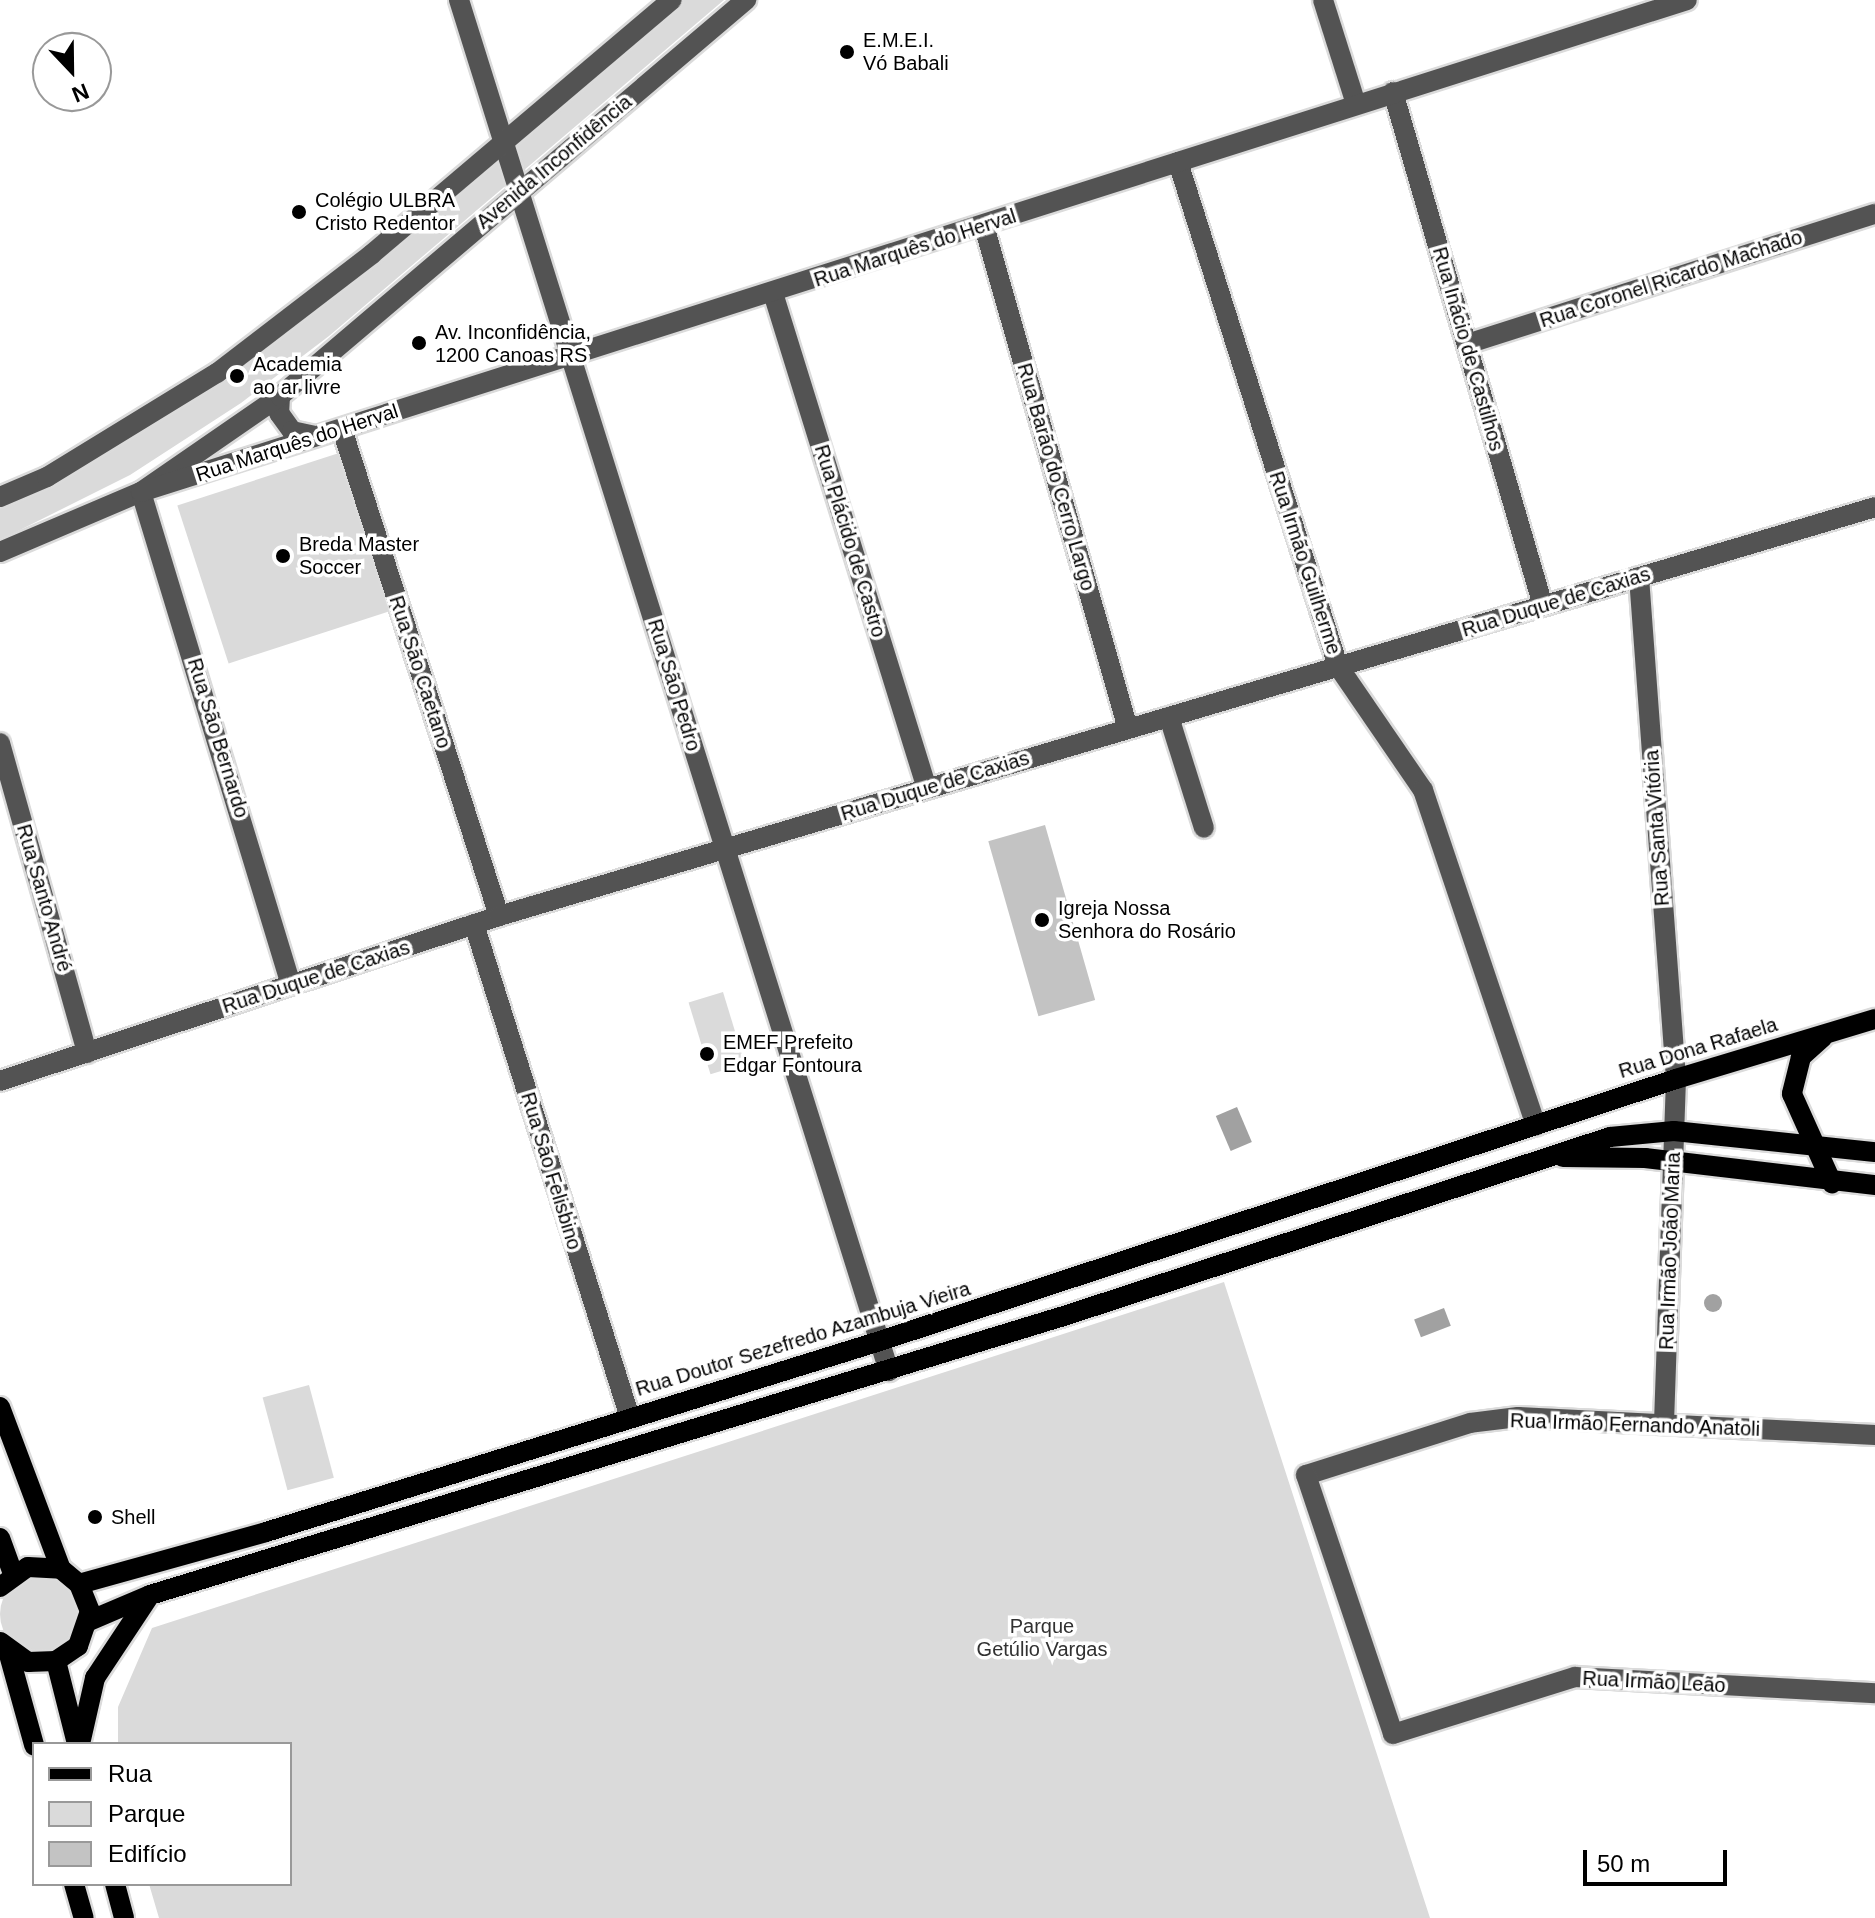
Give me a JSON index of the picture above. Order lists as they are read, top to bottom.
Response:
{
  "streets": {
    "main road": ["Rua Dona Rafaela", "Rua Doutor Sezefredo Azambuja Vieira"],
    "street": [
      "Avenida Inconfidência",
      "Rua Marquês do Herval",
      "Rua Coronel Ricardo Machado",
      "Rua Inácio de Castilhos",
      "Rua Barão do Cerro Largo",
      "Rua Plácido de Castro",
      "Rua Irmão Guilherme",
      "Rua Duque de Caxias",
      "Rua São Caetano",
      "Rua São Pedro",
      "Rua São Bernardo",
      "Rua Santa Vitória",
      "Rua Santo André",
      "Rua São Felisbino",
      "Rua Irmão João Maria",
      "Rua Irmão Fernando Anatoli",
      "Rua Irmão Leão"
    ]
  },
  "crossings": [
    ["Avenida Inconfidência", "Rua Marquês do Herval"],
    ["Avenida Inconfidência", "Rua São Pedro"],
    ["Avenida Inconfidência", "Rua São Bernardo"],
    ["Rua Marquês do Herval", "Rua Inácio de Castilhos"],
    ["Rua Marquês do Herval", "Rua Barão do Cerro Largo"],
    ["Rua Marquês do Herval", "Rua Plácido de Castro"],
    ["Rua Marquês do Herval", "Rua Irmão Guilherme"],
    ["Rua Marquês do Herval", "Rua São Caetano"],
    ["Rua Marquês do Herval", "Rua São Pedro"],
    ["Rua Marquês do Herval", "Rua São Bernardo"],
    ["Rua Coronel Ricardo Machado", "Rua Inácio de Castilhos"],
    ["Rua Inácio de Castilhos", "Rua Duque de Caxias"],
    ["Rua Barão do Cerro Largo", "Rua Duque de Caxias"],
    ["Rua Plácido de Castro", "Rua Duque de Caxias"],
    ["Rua Irmão Guilherme", "Rua Duque de Caxias"],
    ["Rua Irmão Guilherme", "Rua Dona Rafaela"],
    ["Rua Irmão Guilherme", "Rua Doutor Sezefredo Azambuja Vieira"],
    ["Rua Duque de Caxias", "Rua São Caetano"],
    ["Rua Duque de Caxias", "Rua São Pedro"],
    ["Rua Duque de Caxias", "Rua São Bernardo"],
    ["Rua Duque de Caxias", "Rua Santa Vitória"],
    ["Rua Duque de Caxias", "Rua Santo André"],
    ["Rua Duque de Caxias", "Rua São Felisbino"],
    ["Rua São Pedro", "Rua Doutor Sezefredo Azambuja Vieira"],
    ["Rua Santa Vitória", "Rua Dona Rafaela"],
    ["Rua Santa Vitória", "Rua Irmão João Maria"],
    ["Rua Dona Rafaela", "Rua Irmão João Maria"],
    ["Rua Dona Rafaela", "Rua Doutor Sezefredo Azambuja Vieira"],
    ["Rua São Felisbino", "Rua Doutor Sezefredo Azambuja Vieira"],
    ["Rua Irmão João Maria", "Rua Irmão Fernando Anatoli"],
    ["Rua Irmão Fernando Anatoli", "Rua Irmão Leão"]
  ],
  "parks": ["Parque Getúlio Vargas"],
  "places": [
    "E.M.E.I. Vó Babali",
    "Colégio ULBRA Cristo Redentor",
    "Av. Inconfidência, 1200 Canoas RS",
    "Academia ao ar livre",
    "Breda Master Soccer",
    "Igreja Nossa Senhora do Rosário",
    "EMEF Prefeito Edgar Fontoura",
    "Shell"
  ],
  "legend": ["Rua", "Parque", "Edifício"],
  "scale_bar": "50 m",
  "north": "bottom"
}
